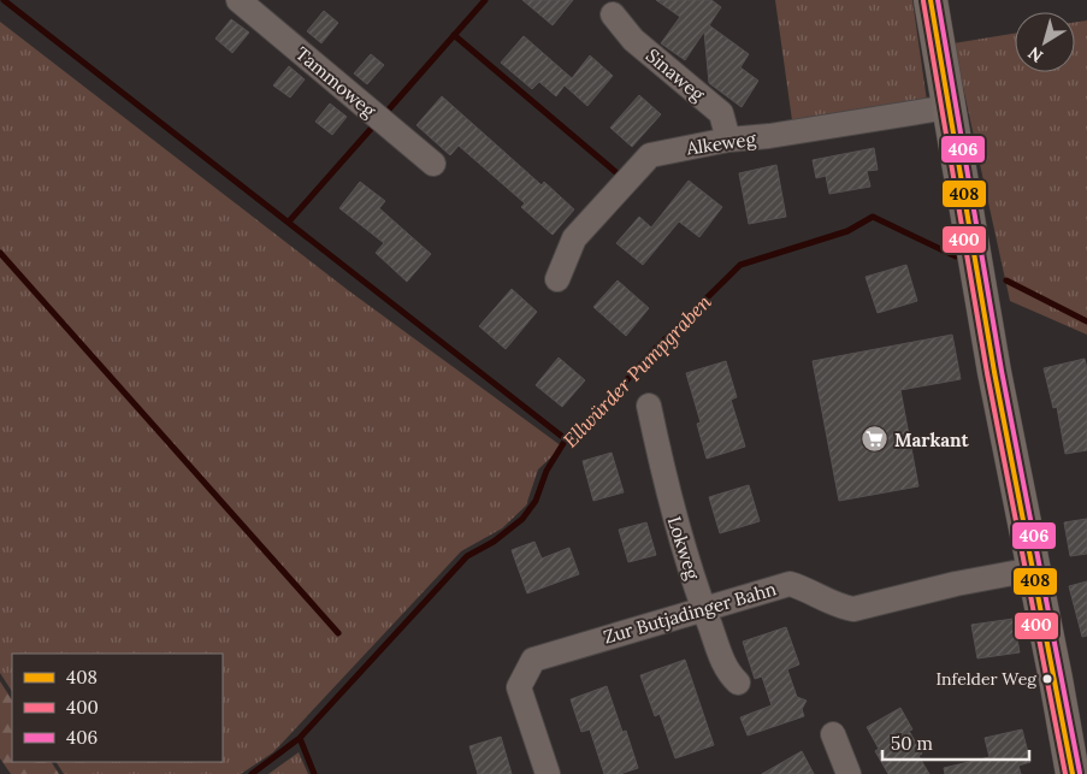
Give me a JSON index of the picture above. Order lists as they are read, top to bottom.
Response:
{
  "streets": {
    "street": [
      "Sinaweg",
      "Tammoweg",
      "Alkeweg",
      "Lokweg",
      "Zur Butjadinger Bahn"
    ]
  },
  "crossings": [
    ["Sinaweg", "Alkeweg"],
    ["Lokweg", "Zur Butjadinger Bahn"]
  ],
  "water": ["Ellwürder Pumpgraben"],
  "places": {
    "supermarket": ["Markant"],
    "other": ["Infelder Weg"]
  },
  "lines": ["transit line 408", "transit line 406", "transit line 400"],
  "legend": ["408", "400", "406"],
  "scale_bar": "50 m",
  "north": "bottom left"
}
